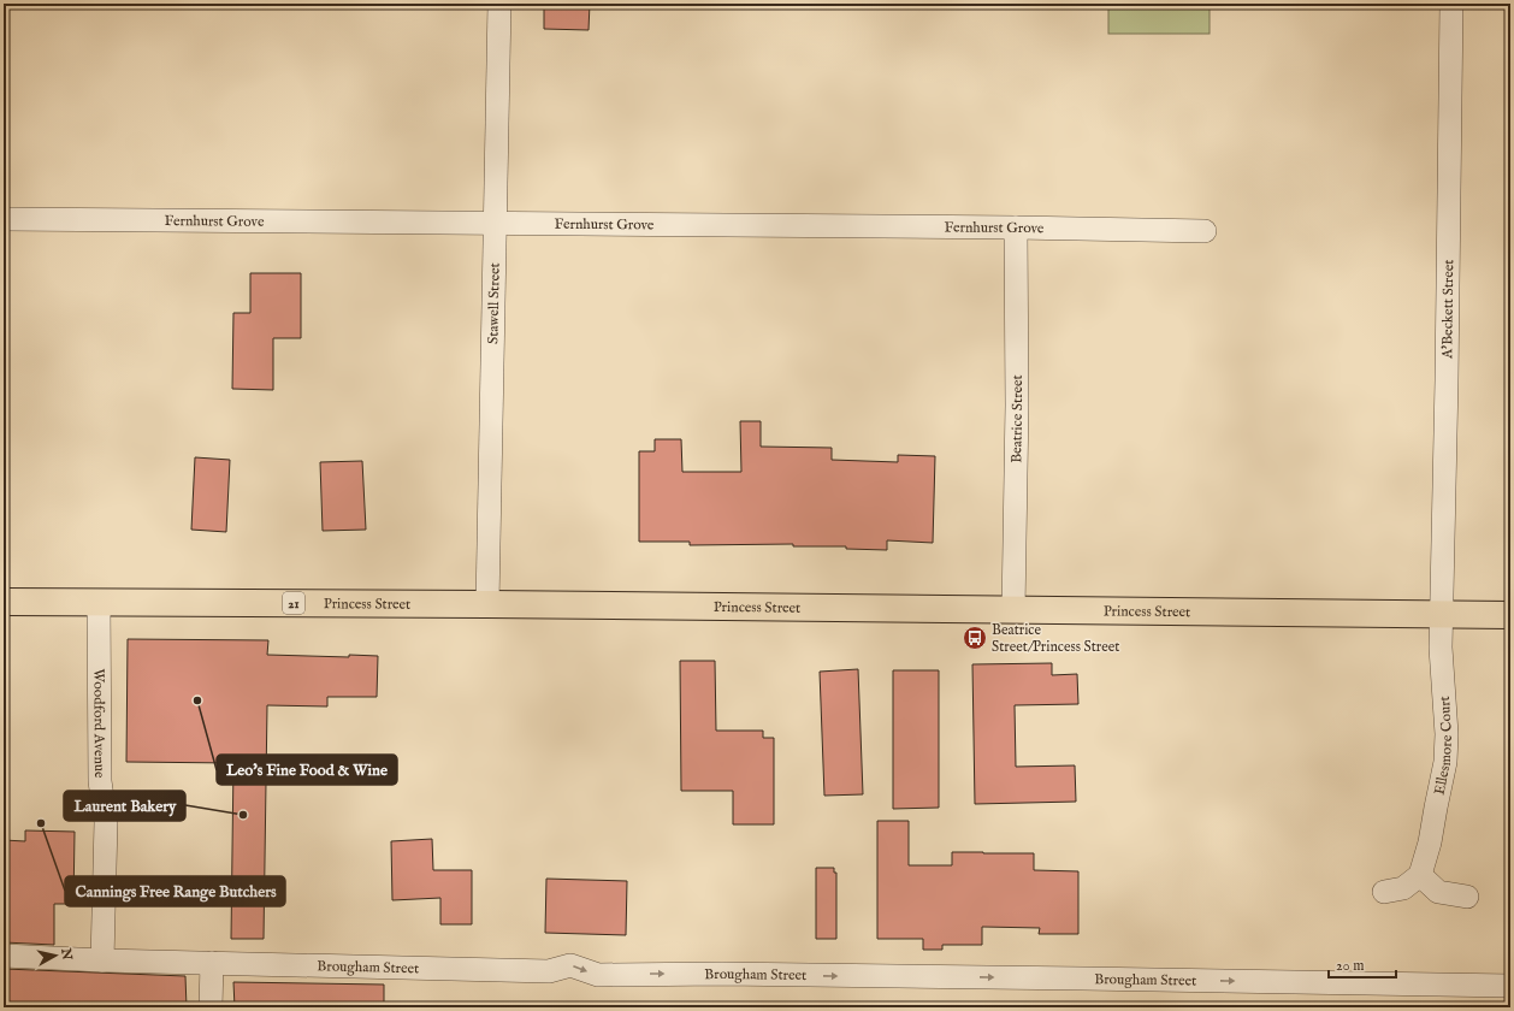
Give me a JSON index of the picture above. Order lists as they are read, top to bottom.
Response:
{
  "streets": {
    "main road": ["21", "Princess Street"],
    "street": [
      "Fernhurst Grove",
      "Stawell Street",
      "A'Beckett Street",
      "Beatrice Street",
      "Woodford Avenue",
      "Ellesmore Court",
      "Brougham Street"
    ]
  },
  "crossings": [
    ["Fernhurst Grove", "Stawell Street"],
    ["Fernhurst Grove", "Beatrice Street"],
    ["Stawell Street", "Princess Street"],
    ["A'Beckett Street", "Princess Street"],
    ["A'Beckett Street", "Ellesmore Court"],
    ["Beatrice Street", "Princess Street"],
    ["Princess Street", "Woodford Avenue"],
    ["Princess Street", "Ellesmore Court"],
    ["Woodford Avenue", "Brougham Street"]
  ],
  "one_way": ["Brougham Street"],
  "places": {
    "bus stop": ["Beatrice Street/Princess Street"],
    "other": ["Leo's Fine Food & Wine", "Laurent Bakery", "Cannings Free Range Butchers"]
  },
  "scale_bar": "20 m",
  "north": "right"
}
